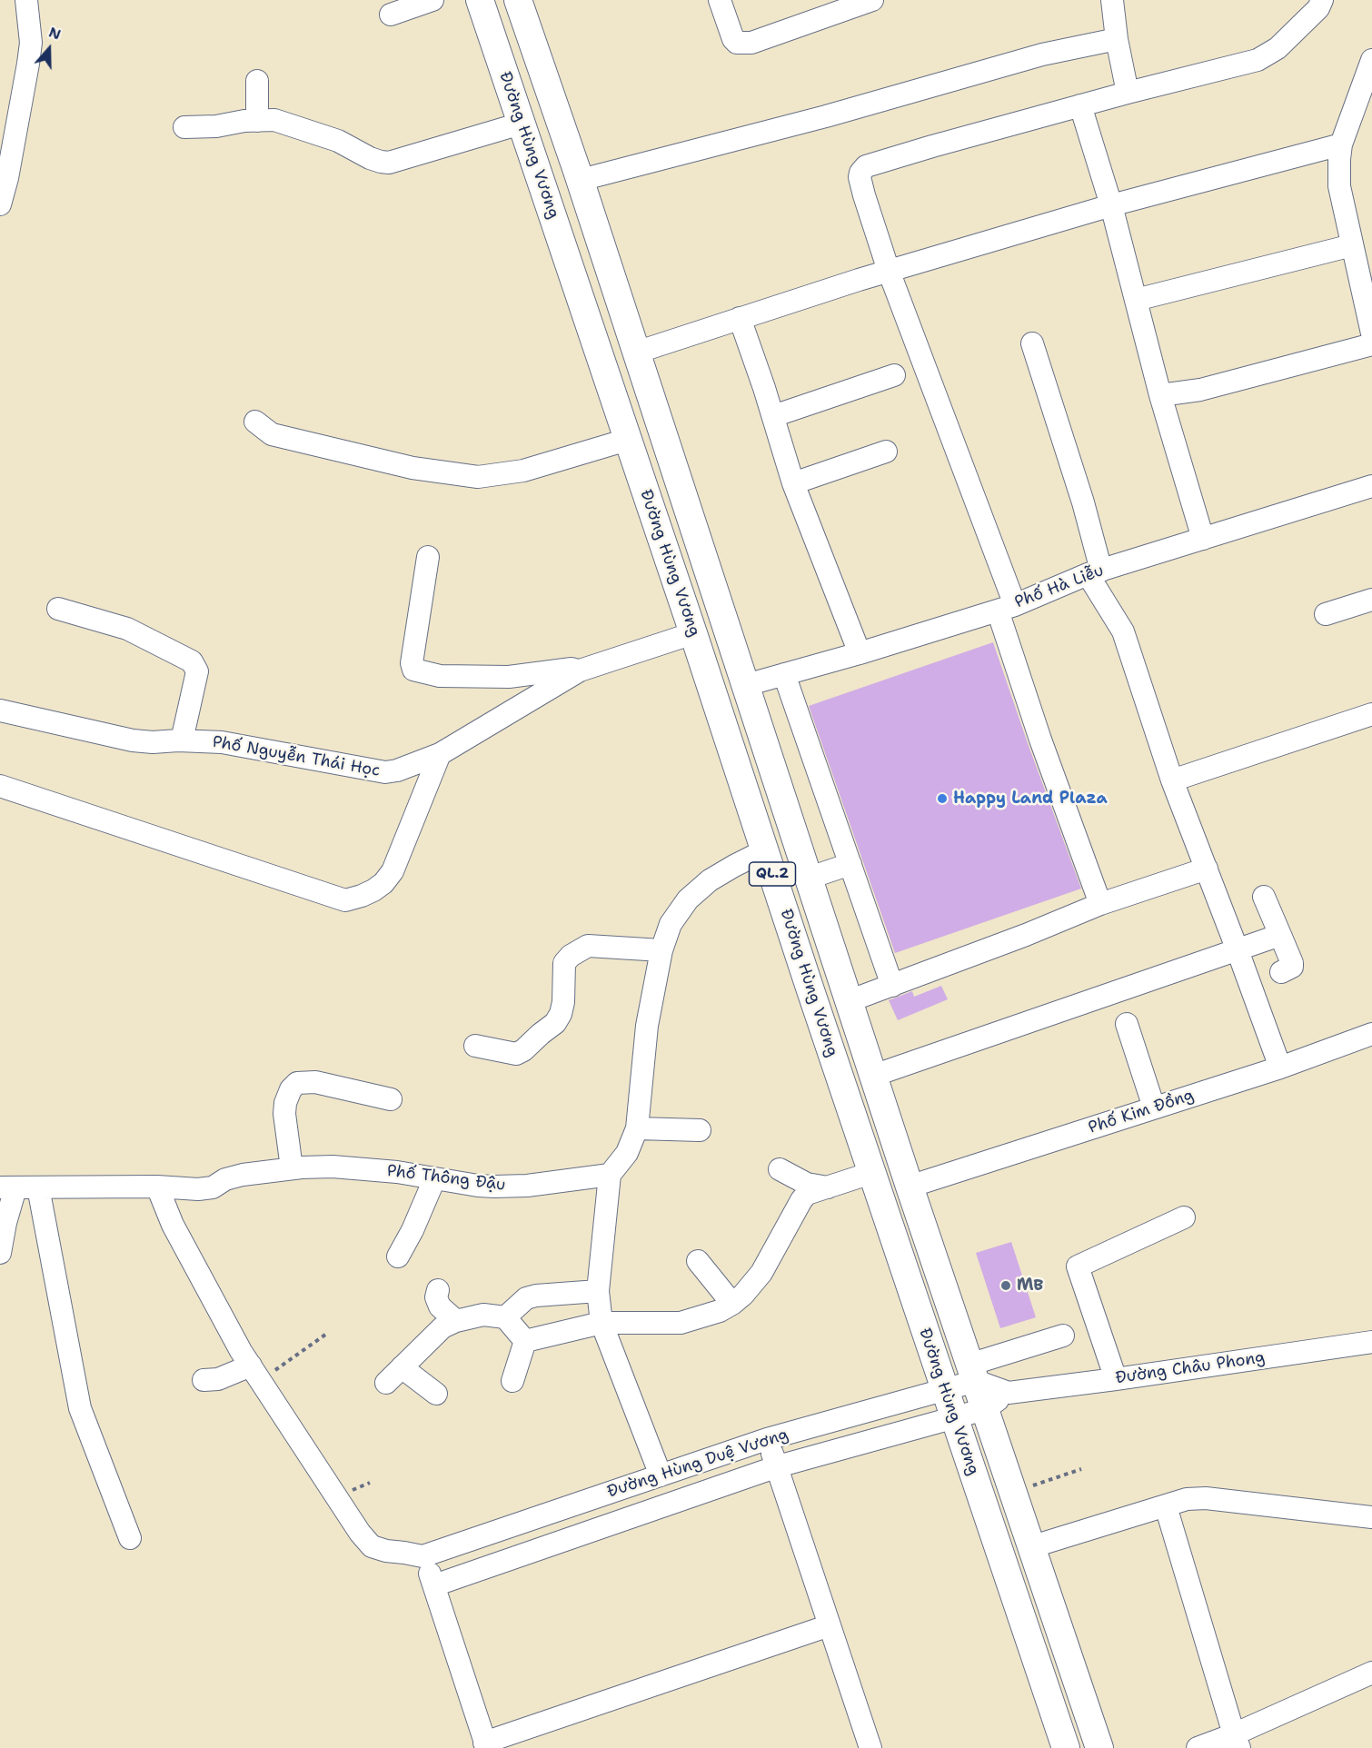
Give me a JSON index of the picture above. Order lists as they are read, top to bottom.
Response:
{
  "streets": {
    "main road": ["Đường Hùng Vương", "QL.2"],
    "street": [
      "Phố Hà Liễu",
      "Phố Nguyễn Thái Học",
      "Phố Kim Đồng",
      "Phố Thông Đậu",
      "Đường Châu Phong",
      "Đường Hùng Duệ Vương"
    ]
  },
  "crossings": [
    ["Đường Hùng Vương", "Phố Hà Liễu"],
    ["Đường Hùng Vương", "Phố Nguyễn Thái Học"],
    ["Đường Hùng Vương", "Phố Kim Đồng"],
    ["Đường Hùng Vương", "Đường Châu Phong"],
    ["Đường Hùng Vương", "Đường Hùng Duệ Vương"],
    ["Đường Châu Phong", "Đường Hùng Duệ Vương"]
  ],
  "places": ["Happy Land Plaza", "MB"],
  "north": "top"
}
